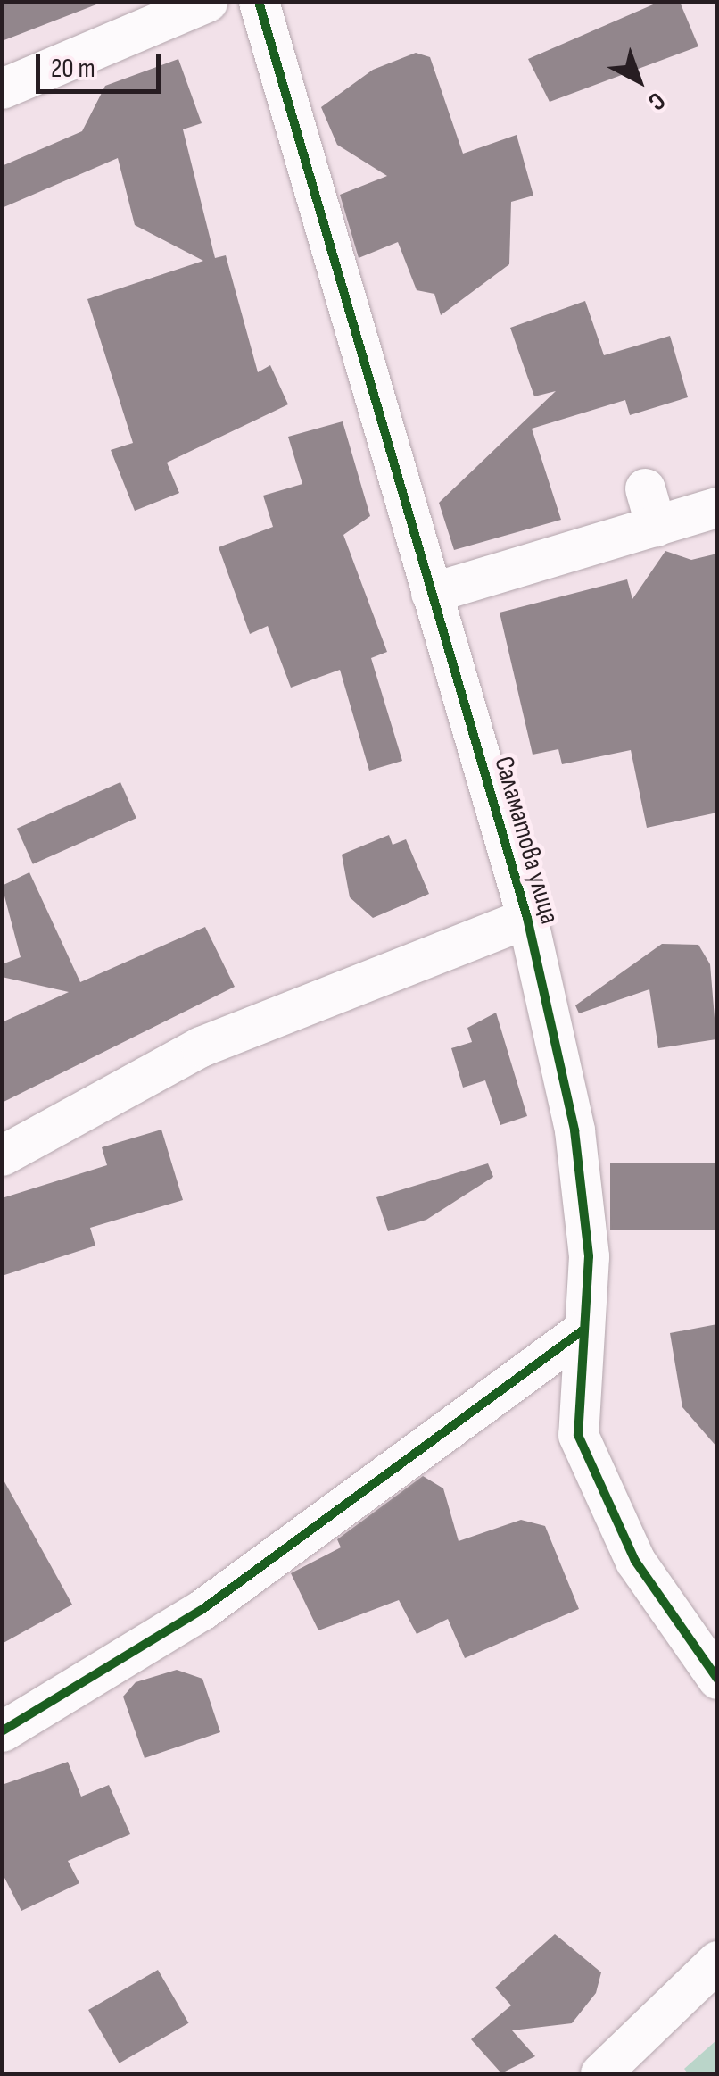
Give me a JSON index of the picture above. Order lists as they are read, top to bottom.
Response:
{
  "streets": {
    "street": ["Саламатова улица"]
  },
  "scale_bar": "20 m",
  "north": "bottom right"
}
